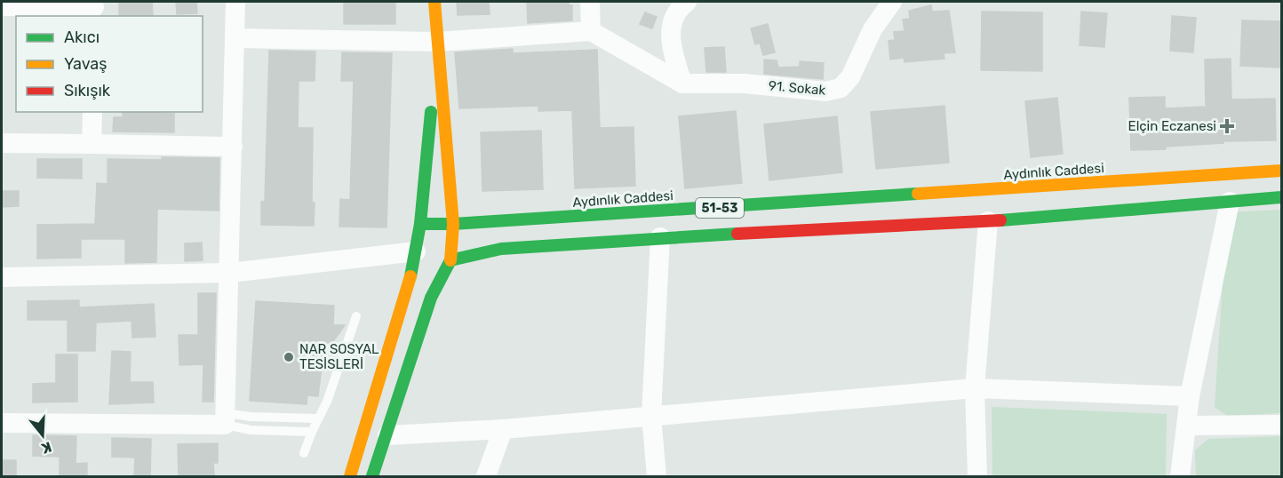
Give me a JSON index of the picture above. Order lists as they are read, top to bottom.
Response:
{
  "streets": {
    "main road": ["Aydınlık Caddesi", "51-53"],
    "street": ["91. Sokak"]
  },
  "places": {
    "health": ["Elçin Eczanesi"],
    "other": ["NAR SOSYAL TESİSLERİ"]
  },
  "legend": ["Akıcı", "Yavaş", "Sıkışık"],
  "north": "bottom"
}
